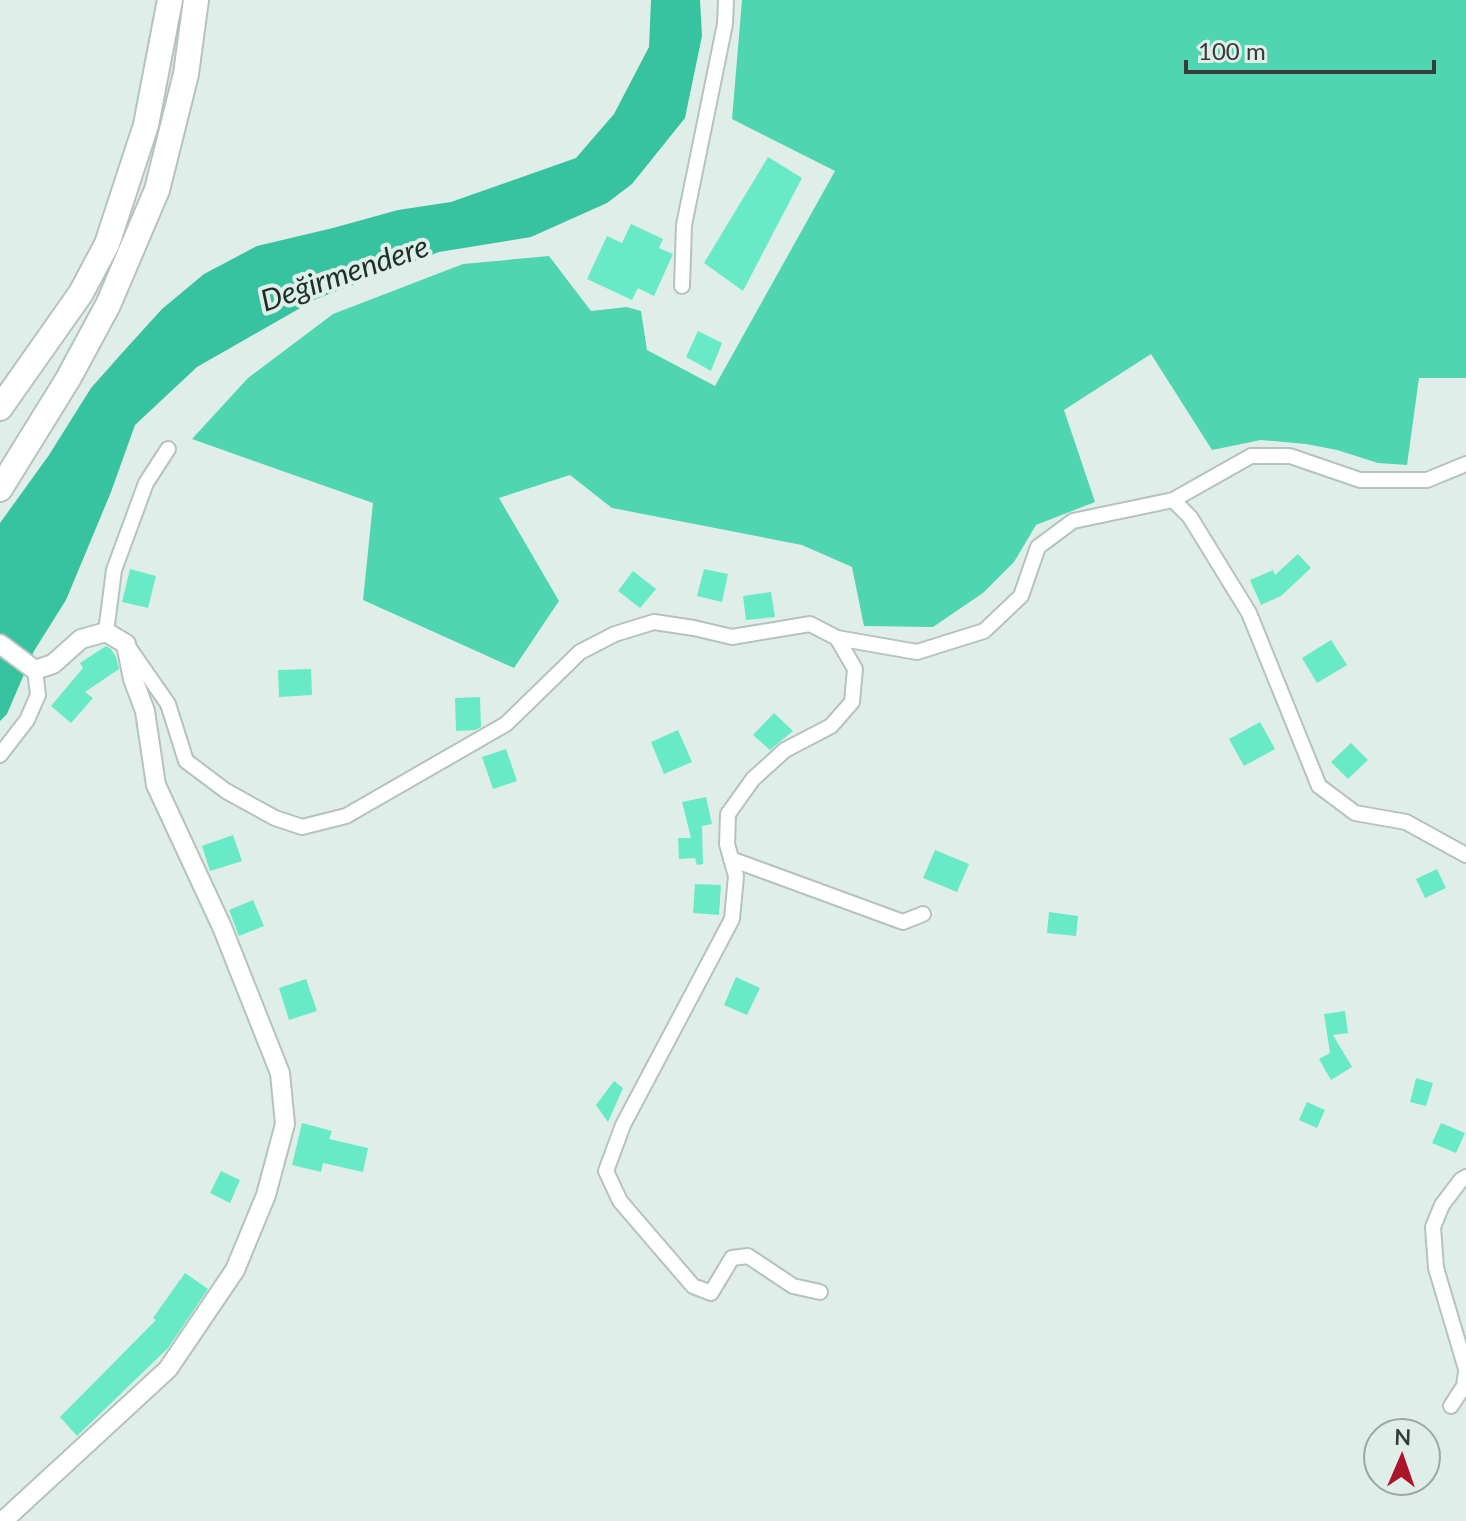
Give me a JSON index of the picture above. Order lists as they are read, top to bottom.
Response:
{
  "water": ["Değirmendere"],
  "scale_bar": "100 m",
  "north": "top"
}
